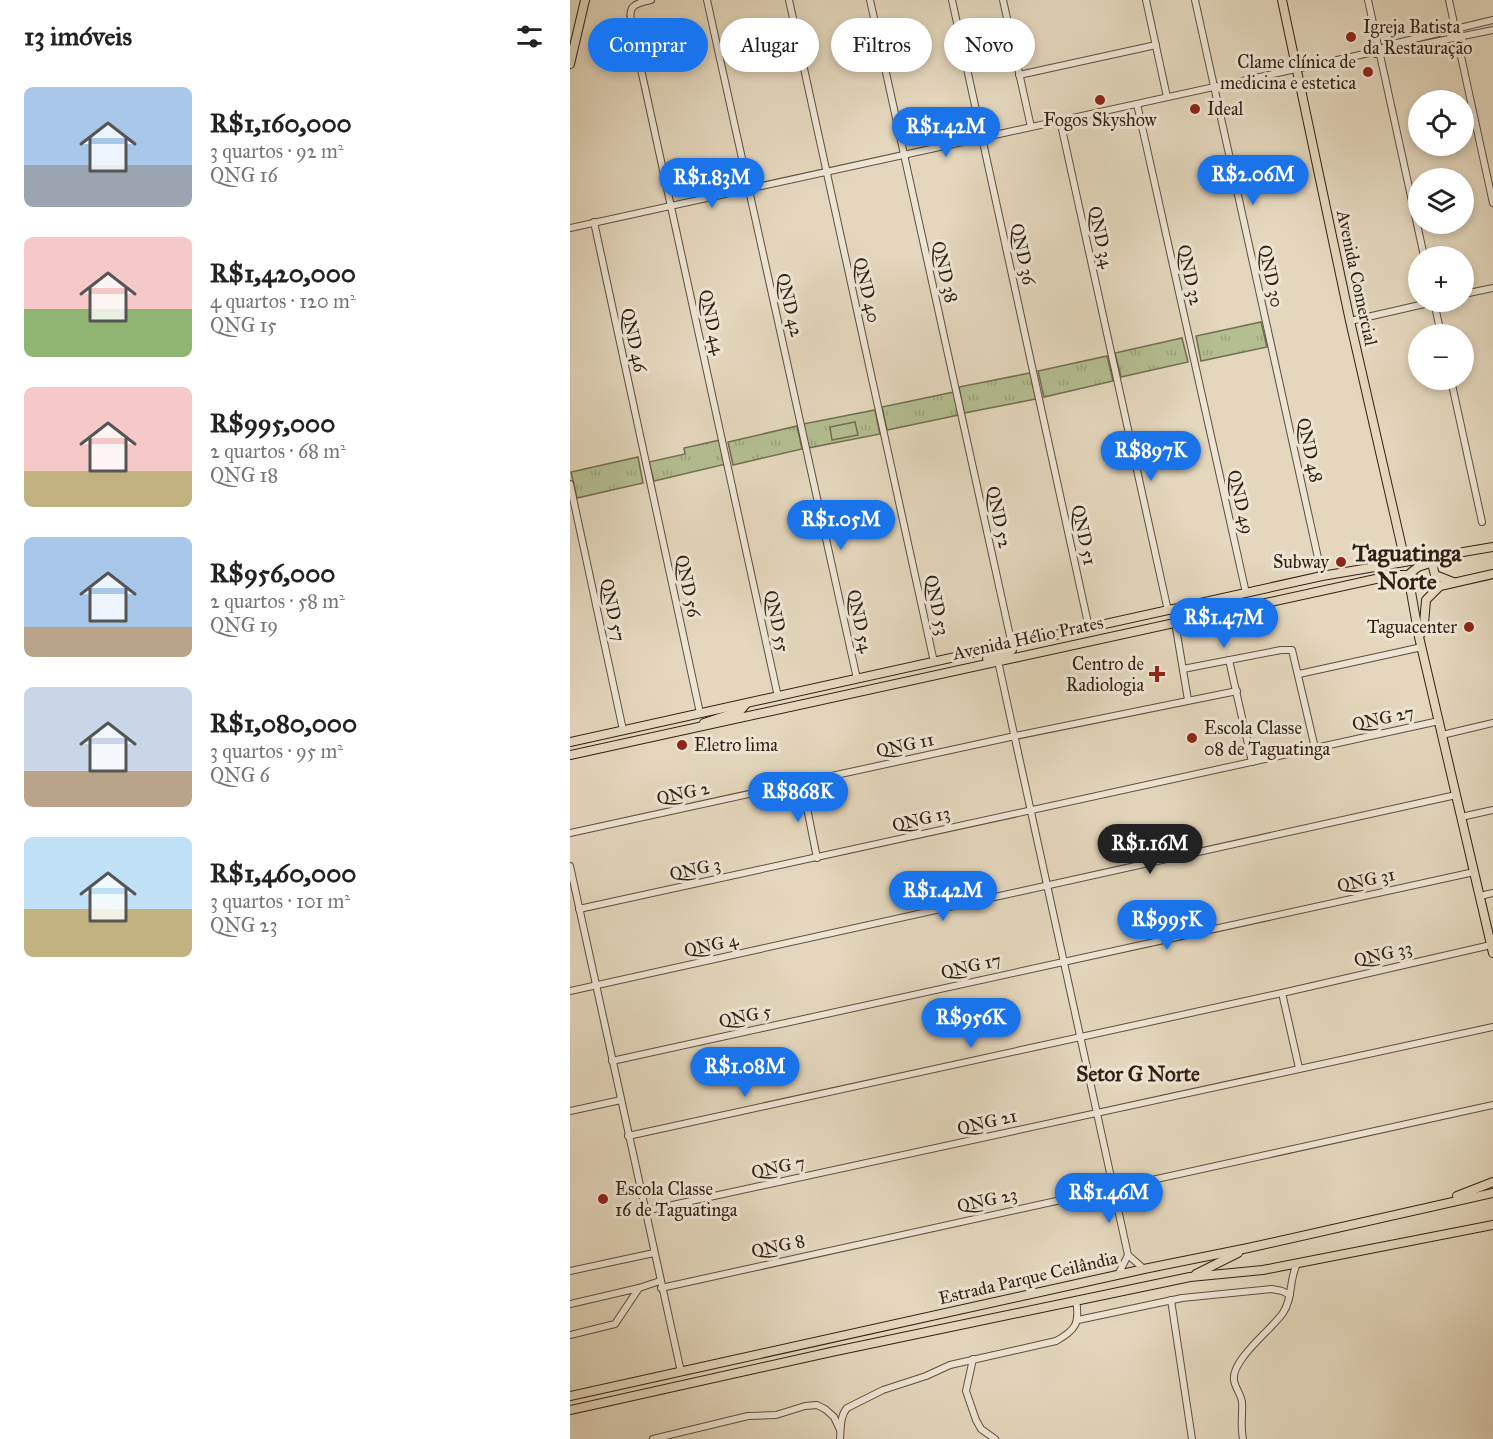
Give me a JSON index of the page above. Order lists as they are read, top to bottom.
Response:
{
  "streets": {
    "highway": ["Estrada Parque Ceilândia"],
    "main road": ["Avenida Comercial", "Avenida Hélio Prates"],
    "street": [
      "QND 34",
      "QND 36",
      "QND 38",
      "QND 32",
      "QND 30",
      "QND 40",
      "QND 42",
      "QND 44",
      "QND 46",
      "QND 48",
      "QND 49",
      "QND 52",
      "QND 51",
      "QND 56",
      "QND 53",
      "QND 57",
      "QND 55",
      "QND 54",
      "QNG 27",
      "QNG 11",
      "QNG 2",
      "QNG 13",
      "QNG 3",
      "QNG 31",
      "QNG 4",
      "QNG 33",
      "QNG 17",
      "QNG 5",
      "QNG 21",
      "QNG 7",
      "QNG 23",
      "QNG 8"
    ]
  },
  "crossings": [
    ["QND 34", "Avenida Hélio Prates"],
    ["QND 36", "QND 51"],
    ["QND 38", "QND 52"],
    ["QND 32", "QND 49"],
    ["QND 30", "QND 48"],
    ["Avenida Comercial", "Avenida Hélio Prates"],
    ["QND 40", "QND 53"],
    ["QND 42", "QND 54"],
    ["QND 44", "QND 55"],
    ["QND 46", "QND 56"],
    ["QND 48", "Avenida Hélio Prates"],
    ["QND 49", "Avenida Hélio Prates"],
    ["QND 52", "Avenida Hélio Prates"],
    ["QND 51", "Avenida Hélio Prates"],
    ["QND 56", "Avenida Hélio Prates"],
    ["QND 53", "Avenida Hélio Prates"],
    ["QND 57", "Avenida Hélio Prates"],
    ["QND 55", "Avenida Hélio Prates"],
    ["QND 54", "Avenida Hélio Prates"],
    ["QNG 27", "QNG 13"],
    ["QNG 11", "QNG 2"],
    ["QNG 13", "QNG 3"],
    ["QNG 31", "QNG 17"],
    ["QNG 17", "QNG 5"],
    ["QNG 21", "QNG 7"],
    ["QNG 23", "QNG 8"]
  ],
  "districts": ["Taguatinga Norte", "Setor G Norte"],
  "places": {
    "other": [
      "Igreja Batista da Restauração",
      "Clame clínica de medicina e estetica",
      "Fogos Skyshow",
      "Ideal",
      "Subway",
      "Taguacenter",
      "Escola Classe 08 de Taguatinga",
      "Eletro lima",
      "Escola Classe 16 de Taguatinga"
    ],
    "health": ["Centro de Radiologia"]
  },
  "page": {
    "heading": "13 imóveis",
    "chip": [
      "Comprar",
      "Alugar",
      "Filtros",
      "Novo"
    ],
    "list": [
      {
        "name": "R$1,160,000",
        "note": "3 quartos · 92 m² · QNG 16"
      },
      {
        "name": "R$1,420,000",
        "note": "4 quartos · 120 m² · QNG 15"
      },
      {
        "name": "R$995,000",
        "note": "2 quartos · 68 m² · QNG 18"
      },
      {
        "name": "R$956,000",
        "note": "2 quartos · 58 m² · QNG 19"
      },
      {
        "name": "R$1,080,000",
        "note": "3 quartos · 95 m² · QNG 6"
      },
      {
        "name": "R$1,460,000",
        "note": "3 quartos · 101 m² · QNG 23"
      }
    ],
    "map_buttons": ["+", "−"],
    "price": [
      "R$1.42M",
      "R$2.06M",
      "R$1.83M",
      "R$897K",
      "R$1.05M",
      "R$1.47M",
      "R$868K",
      "R$1.16M",
      "R$1.42M",
      "R$995K",
      "R$956K",
      "R$1.08M",
      "R$1.46M"
    ]
  }
}
